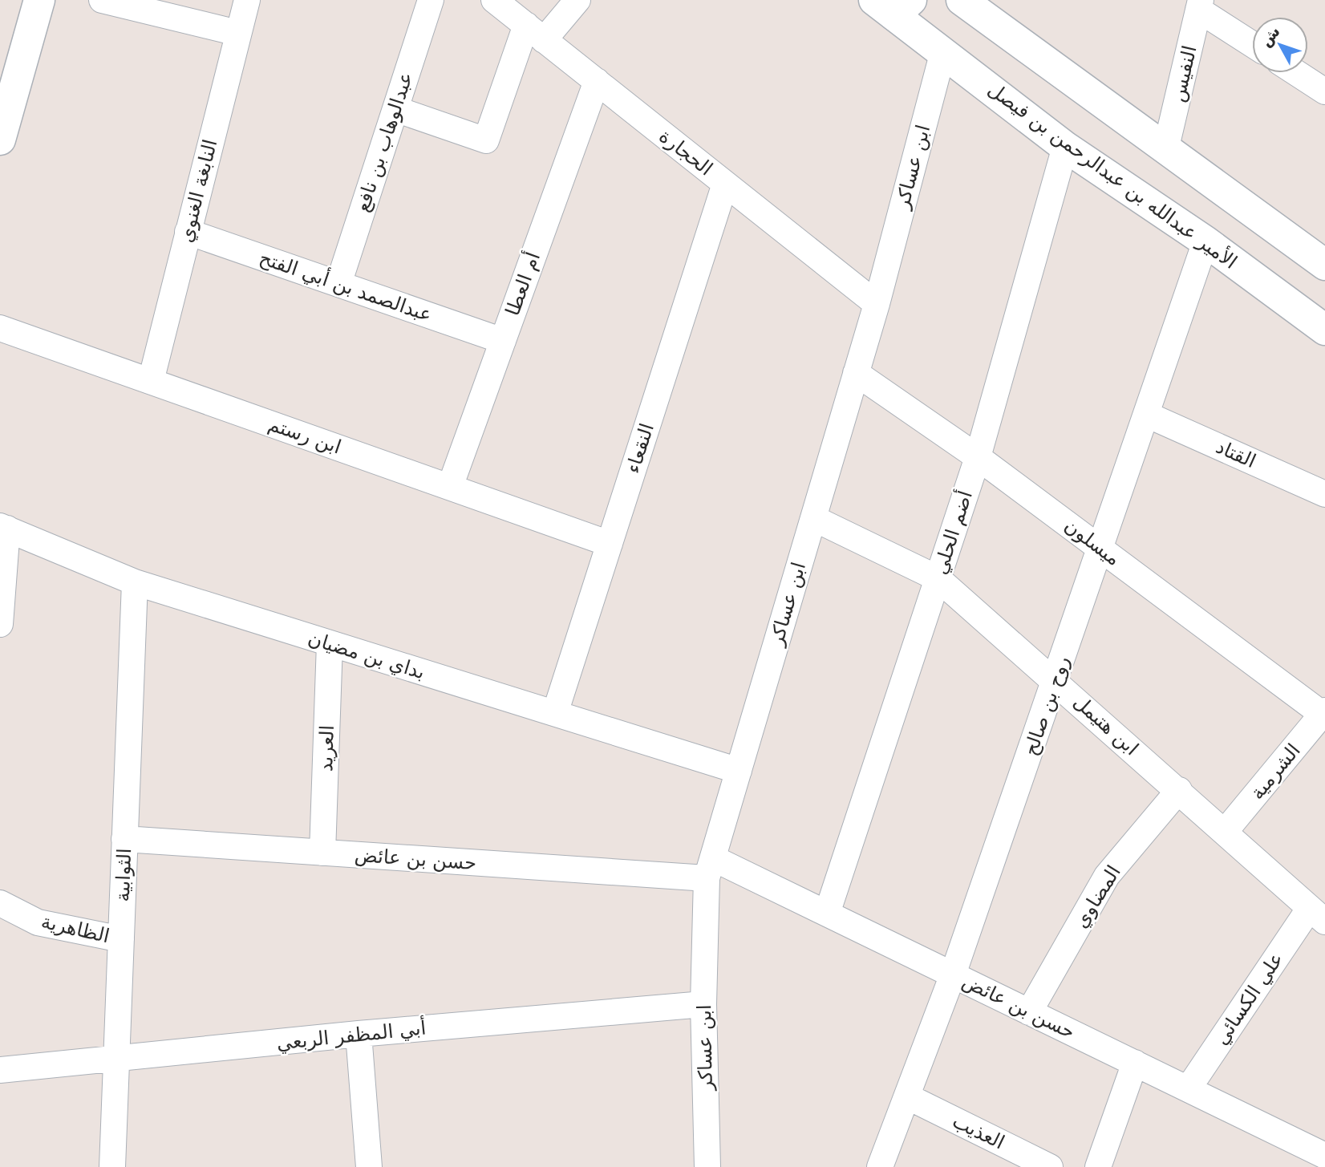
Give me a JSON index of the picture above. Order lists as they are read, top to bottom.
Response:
{
  "streets": {
    "main road": ["الأمير عبدالله بن عبدالرحمن بن فيصل"],
    "street": [
      "النفيس",
      "عبدالوهاب بن نافع",
      "الحجارة",
      "ابن عساكر",
      "النابغة الغنوي",
      "أم العطا",
      "عبدالصمد بن أبي الفتح",
      "ابن رستم",
      "النقعاء",
      "القتاد",
      "أضم الحلي",
      "ميسلون",
      "بداي بن مضيان",
      "روح بن صالح",
      "ابن هتيمل",
      "العريد",
      "الشرمية",
      "حسن بن عائض",
      "الثوابية",
      "المضاوي",
      "الظاهرية",
      "علي الكسائي",
      "أبي المظفر الربعي",
      "العذيب"
    ]
  },
  "crossings": [
    ["عبدالوهاب بن نافع", "عبدالصمد بن أبي الفتح"],
    ["الحجارة", "ابن عساكر"],
    ["الحجارة", "أم العطا"],
    ["الحجارة", "النقعاء"],
    ["ابن عساكر", "الأمير عبدالله بن عبدالرحمن بن فيصل"],
    ["ابن عساكر", "ميسلون"],
    ["ابن عساكر", "بداي بن مضيان"],
    ["ابن عساكر", "ابن هتيمل"],
    ["ابن عساكر", "حسن بن عائض"],
    ["ابن عساكر", "أبي المظفر الربعي"],
    ["الأمير عبدالله بن عبدالرحمن بن فيصل", "أضم الحلي"],
    ["الأمير عبدالله بن عبدالرحمن بن فيصل", "روح بن صالح"],
    ["النابغة الغنوي", "عبدالصمد بن أبي الفتح"],
    ["النابغة الغنوي", "ابن رستم"],
    ["أم العطا", "عبدالصمد بن أبي الفتح"],
    ["أم العطا", "ابن رستم"],
    ["ابن رستم", "النقعاء"],
    ["النقعاء", "بداي بن مضيان"],
    ["القتاد", "روح بن صالح"],
    ["أضم الحلي", "ميسلون"],
    ["أضم الحلي", "ابن هتيمل"],
    ["أضم الحلي", "حسن بن عائض"],
    ["ميسلون", "روح بن صالح"],
    ["ميسلون", "الشرمية"],
    ["بداي بن مضيان", "العريد"],
    ["بداي بن مضيان", "الثوابية"],
    ["روح بن صالح", "ابن هتيمل"],
    ["روح بن صالح", "حسن بن عائض"],
    ["روح بن صالح", "العذيب"],
    ["ابن هتيمل", "الشرمية"],
    ["ابن هتيمل", "المضاوي"],
    ["ابن هتيمل", "علي الكسائي"],
    ["العريد", "حسن بن عائض"],
    ["حسن بن عائض", "الثوابية"],
    ["حسن بن عائض", "المضاوي"],
    ["حسن بن عائض", "علي الكسائي"],
    ["الثوابية", "الظاهرية"],
    ["الثوابية", "أبي المظفر الربعي"]
  ],
  "north": "top left"
}
